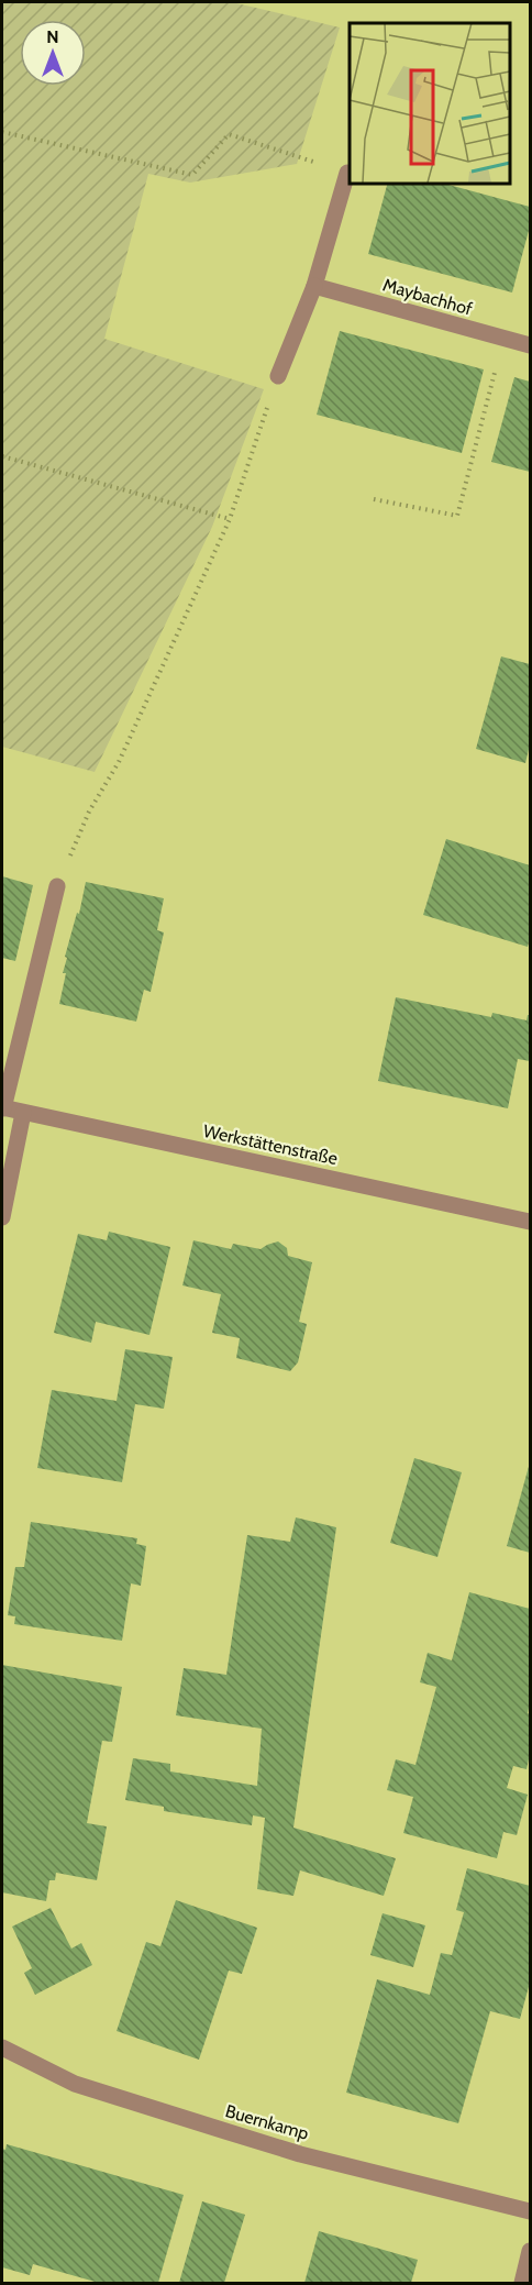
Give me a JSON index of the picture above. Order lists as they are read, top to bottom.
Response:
{
  "streets": {
    "street": ["Maybachhof", "Werkstättenstraße", "Buernkamp"]
  },
  "north": "top"
}
